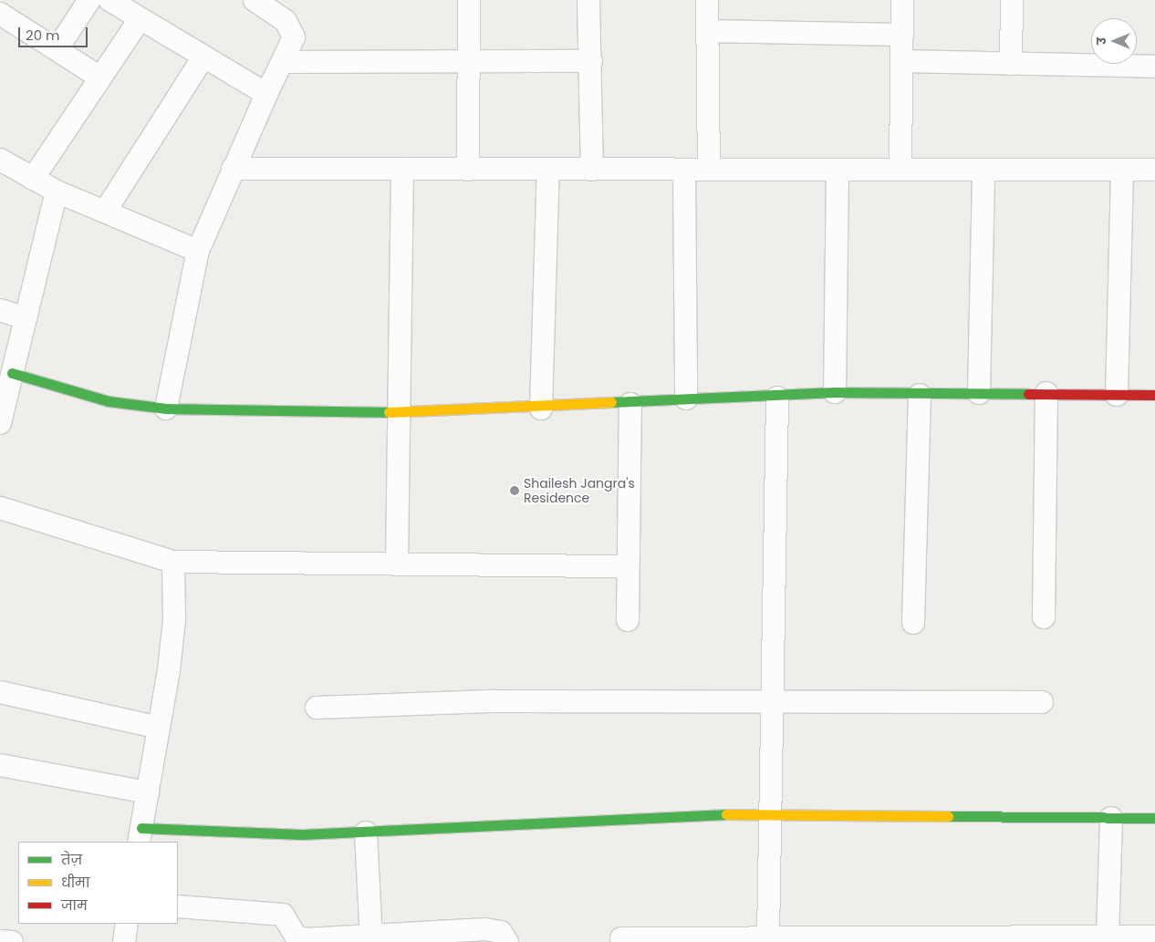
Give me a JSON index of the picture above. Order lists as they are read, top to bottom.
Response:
{
  "places": ["Shailesh Jangra's Residence"],
  "legend": ["तेज़", "धीमा", "जाम"],
  "scale_bar": "20 m",
  "north": "left"
}
